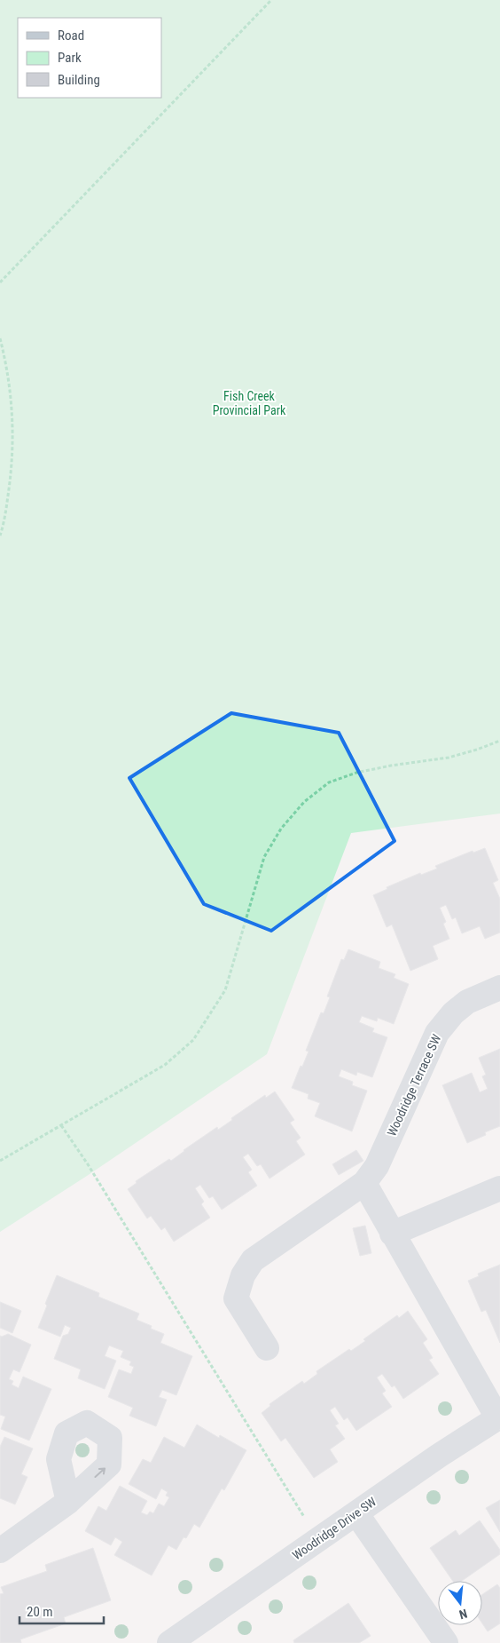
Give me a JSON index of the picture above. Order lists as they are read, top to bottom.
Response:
{
  "streets": {
    "street": ["Woodridge Terrace SW", "Woodridge Drive SW"]
  },
  "parks": ["Fish Creek Provincial Park"],
  "legend": ["Road", "Park", "Building"],
  "scale_bar": "20 m",
  "north": "bottom"
}
